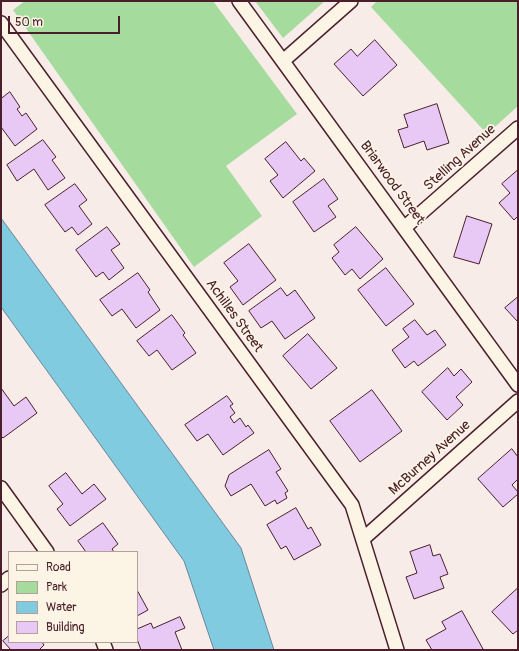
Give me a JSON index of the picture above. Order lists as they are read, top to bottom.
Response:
{
  "streets": {
    "street": [
      "Stelling Avenue",
      "Briarwood Street",
      "Achilles Street",
      "McBurney Avenue"
    ]
  },
  "crossings": [
    ["Stelling Avenue", "Briarwood Street"],
    ["Achilles Street", "McBurney Avenue"]
  ],
  "legend": [
    "Road",
    "Park",
    "Water",
    "Building"
  ],
  "scale_bar": "50 m"
}
